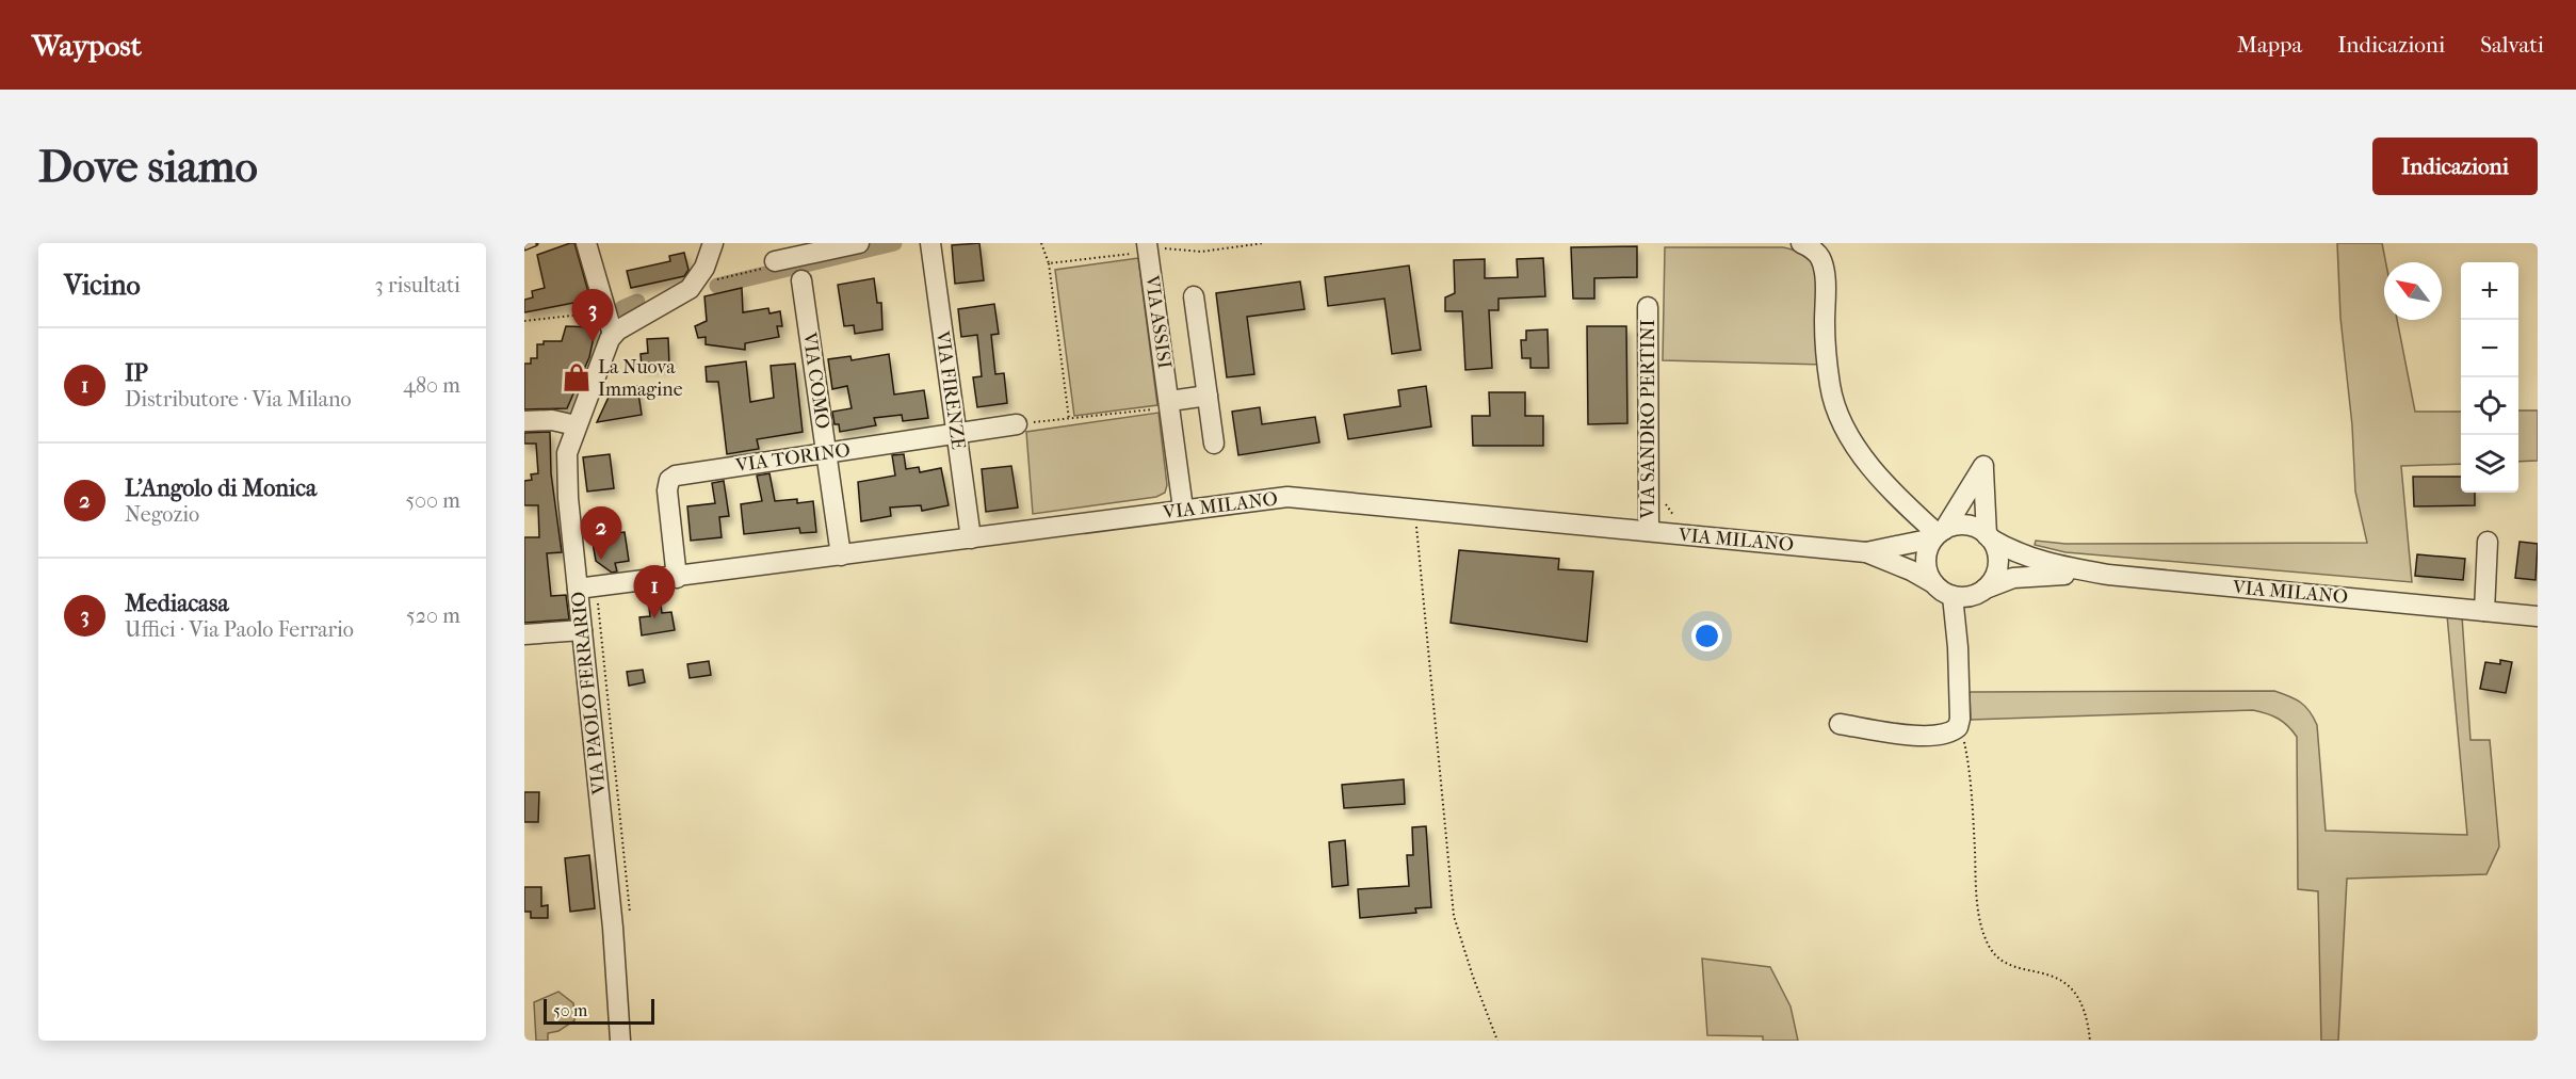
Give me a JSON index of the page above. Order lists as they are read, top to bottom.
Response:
{
  "streets": {
    "street": [
      "VIA ASSISI",
      "VIA COMO",
      "VIA FIRENZE",
      "VIA SANDRO PERTINI",
      "VIA TORINO",
      "VIA MILANO",
      "VIA PAOLO FERRARIO"
    ]
  },
  "crossings": [
    ["VIA ASSISI", "VIA MILANO"],
    ["VIA COMO", "VIA TORINO"],
    ["VIA COMO", "VIA MILANO"],
    ["VIA FIRENZE", "VIA TORINO"],
    ["VIA FIRENZE", "VIA MILANO"],
    ["VIA SANDRO PERTINI", "VIA MILANO"],
    ["VIA TORINO", "VIA MILANO"],
    ["VIA MILANO", "VIA PAOLO FERRARIO"]
  ],
  "places": {
    "shop": ["La Nuova Immagine"]
  },
  "scale_bar": "50 m",
  "north": "top left",
  "page": {
    "header": "Waypost",
    "nav": ["Mappa", "Indicazioni", "Salvati"],
    "buttons": "Indicazioni",
    "title": "Dove siamo",
    "heading": ["Vicino", "3 risultati"],
    "map_buttons": ["+", "−"],
    "pins": ["3", "2", "1"],
    "list": [
      {
        "mark": "1",
        "name": "IP",
        "note": "Distributore · Via Milano",
        "value": "480 m"
      },
      {
        "mark": "2",
        "name": "L'Angolo di Monica",
        "note": "Negozio",
        "value": "500 m"
      },
      {
        "mark": "3",
        "name": "Mediacasa",
        "note": "Uffici · Via Paolo Ferrario",
        "value": "520 m"
      }
    ],
    "scale": "50 m"
  }
}
